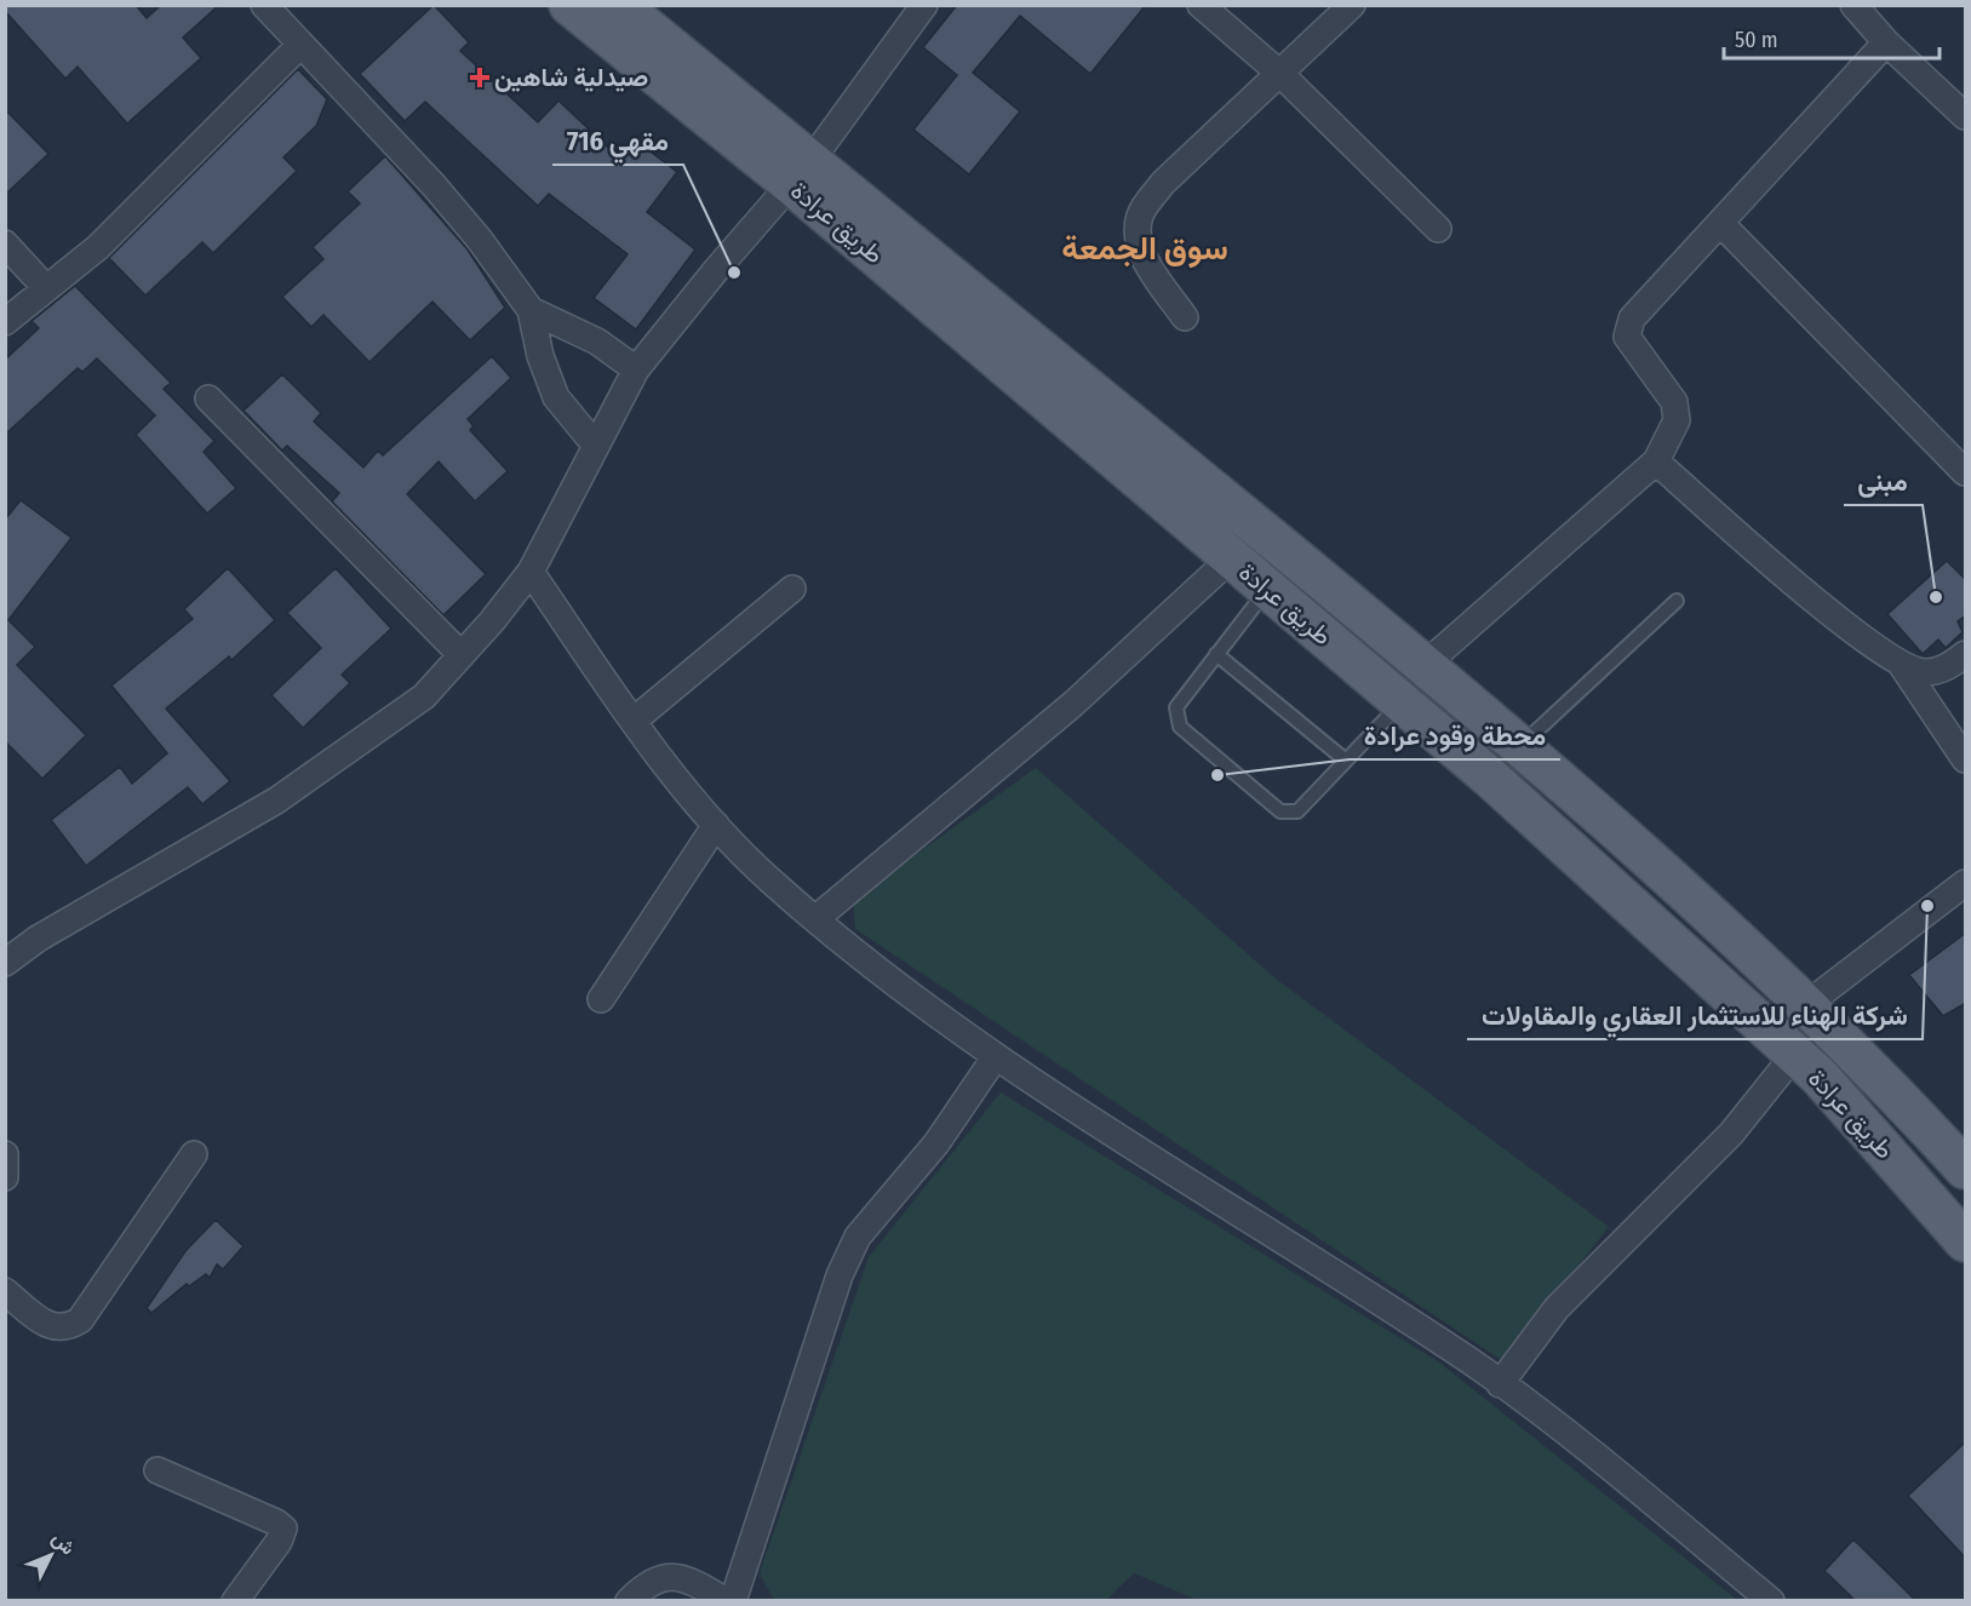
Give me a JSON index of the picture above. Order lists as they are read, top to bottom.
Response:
{
  "streets": {
    "main road": ["طريق عرادة"]
  },
  "districts": ["سوق الجمعة"],
  "places": {
    "health": ["صيدلية شاهين"],
    "other": [
      "مقهي 716",
      "مبنى",
      "محطة وقود عرادة",
      "شركة الهناء للاستثمار العقاري والمقاولات"
    ]
  },
  "scale_bar": "50 m",
  "north": "top right"
}
